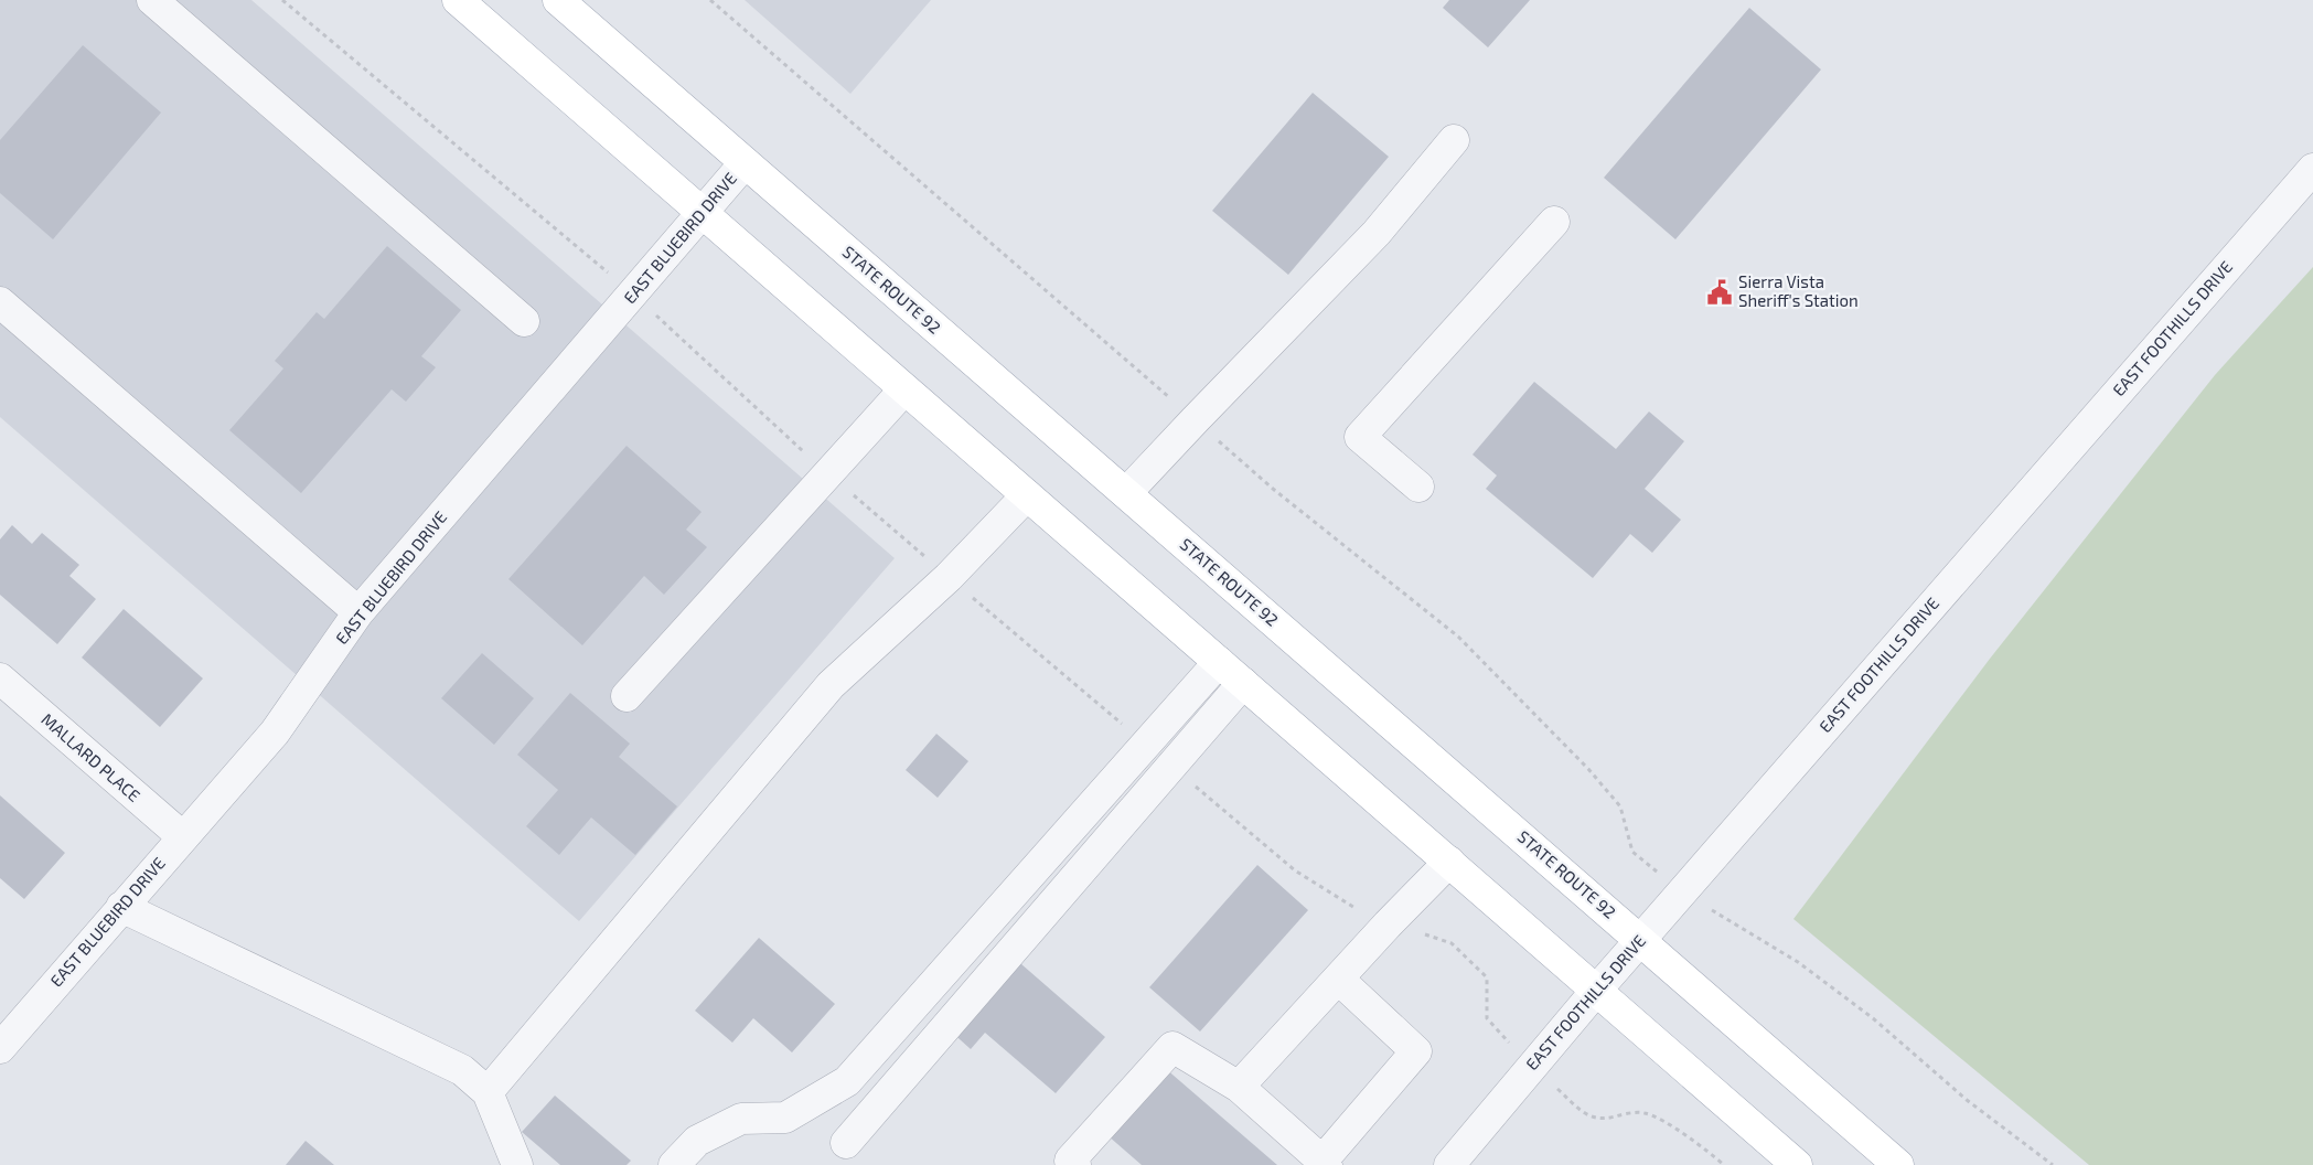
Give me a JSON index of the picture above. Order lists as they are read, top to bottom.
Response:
{
  "streets": {
    "main road": ["STATE ROUTE 92"],
    "street": ["EAST BLUEBIRD DRIVE", "EAST FOOTHILLS DRIVE", "MALLARD PLACE"]
  },
  "crossings": [
    ["EAST BLUEBIRD DRIVE", "STATE ROUTE 92"],
    ["EAST BLUEBIRD DRIVE", "MALLARD PLACE"],
    ["STATE ROUTE 92", "EAST FOOTHILLS DRIVE"]
  ],
  "places": {
    "public building": ["Sierra Vista Sheriff's Station"]
  }
}
